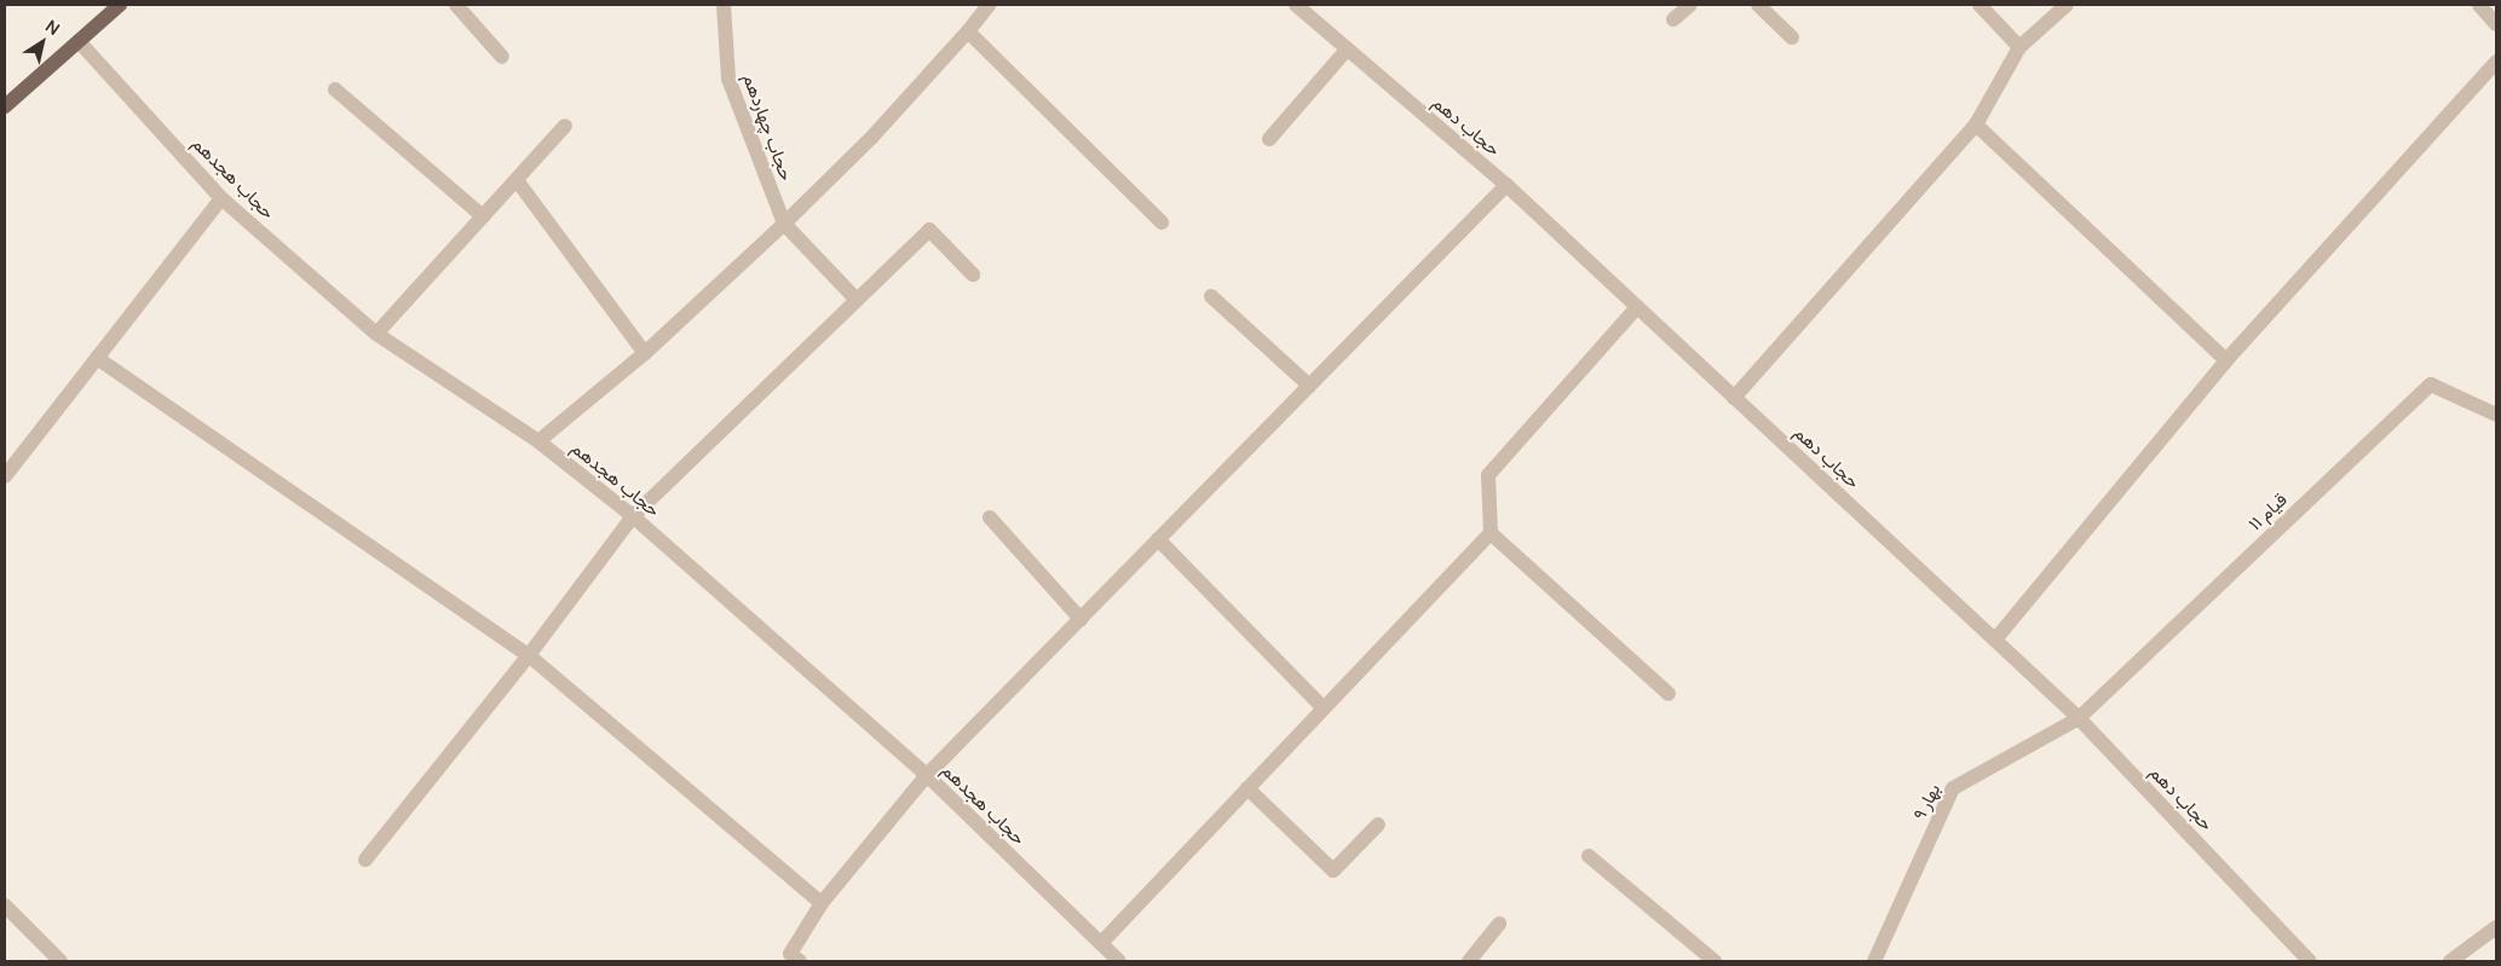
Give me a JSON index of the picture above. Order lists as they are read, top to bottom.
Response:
{
  "streets": {
    "street": [
      "حجاب دهم",
      "حجاب چهاردهم",
      "حجاب هجدهم",
      "قیام ۱۱",
      "بهار ۹"
    ]
  },
  "crossings": [
    ["حجاب دهم", "قیام ۱۱"],
    ["حجاب دهم", "بهار ۹"],
    ["قیام ۱۱", "بهار ۹"]
  ],
  "north": "top right"
}
